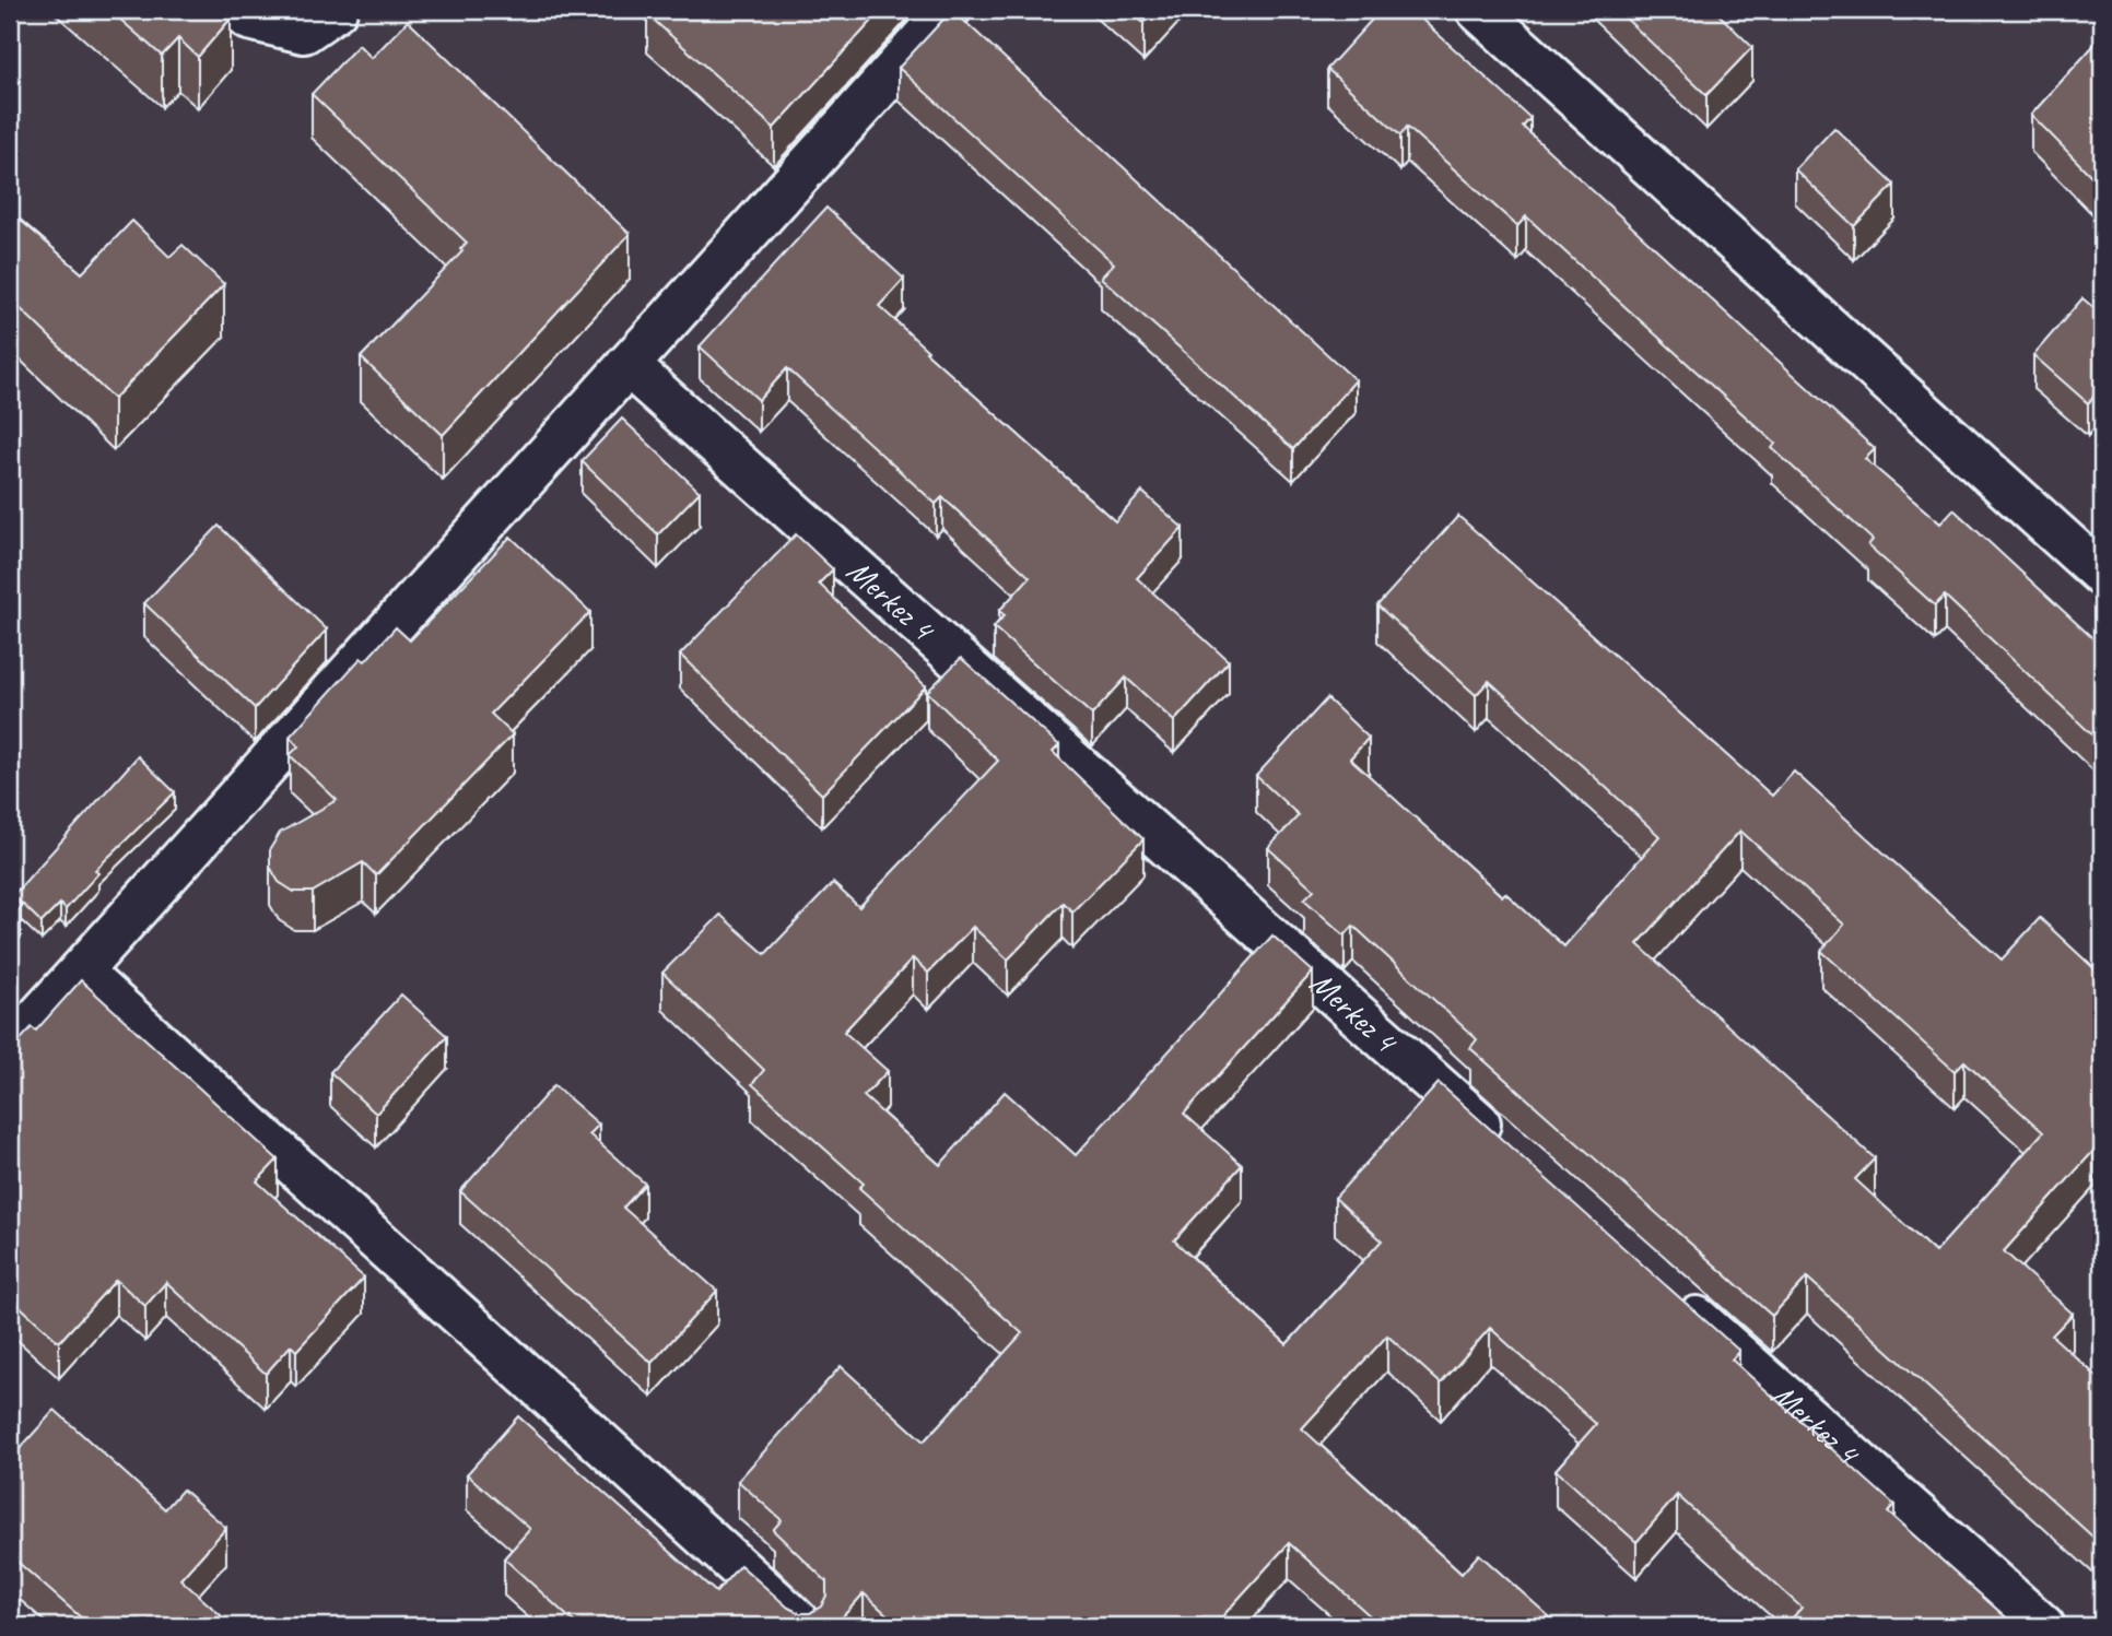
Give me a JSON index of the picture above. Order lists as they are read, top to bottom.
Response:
{
  "streets": {
    "street": ["Merkez 4"]
  }
}
